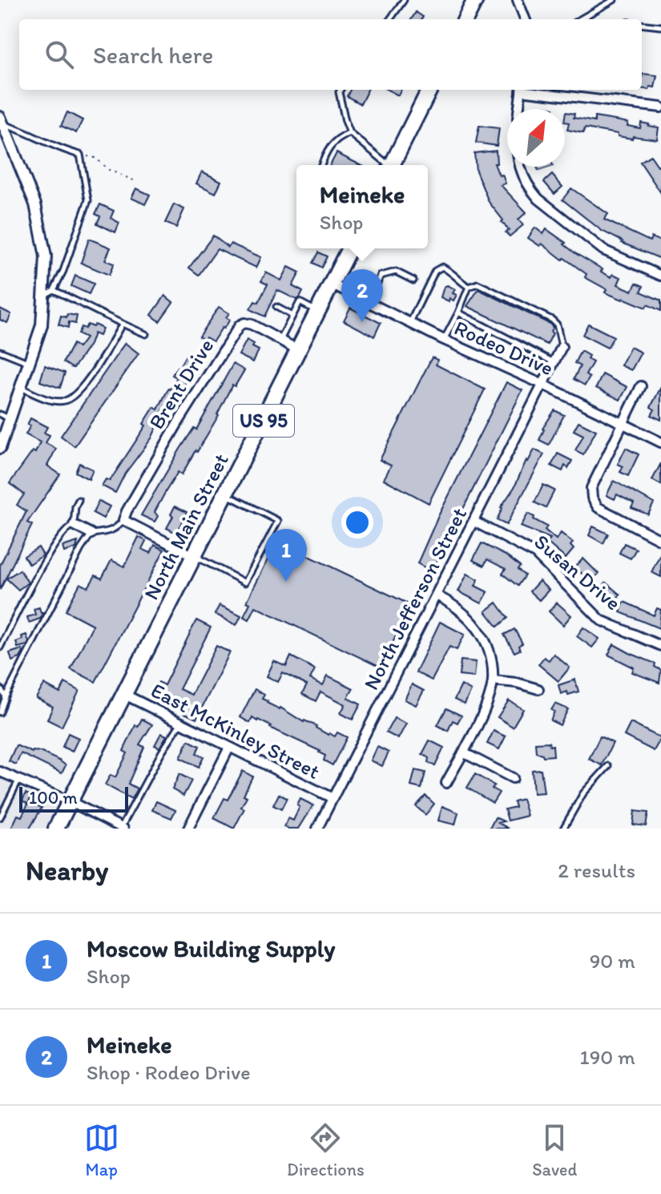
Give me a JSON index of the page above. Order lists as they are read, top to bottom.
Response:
{
  "streets": {
    "highway": ["US 95", "North Main Street"],
    "street": [
      "Rodeo Drive",
      "Brent Drive",
      "Susan Drive",
      "North Jefferson Street",
      "East McKinley Street"
    ]
  },
  "crossings": [
    ["Rodeo Drive", "North Main Street"],
    ["Rodeo Drive", "North Jefferson Street"],
    ["Brent Drive", "North Main Street"],
    ["North Main Street", "East McKinley Street"],
    ["Susan Drive", "North Jefferson Street"],
    ["North Jefferson Street", "East McKinley Street"]
  ],
  "scale_bar": "100 m",
  "north": "top right",
  "page": {
    "search": "Search here",
    "popup": ["Meineke", "Shop"],
    "pins": ["2", "1"],
    "scale": "100 m",
    "heading": ["Nearby", "2 results"],
    "list": [
      {
        "mark": "1",
        "name": "Moscow Building Supply",
        "note": "Shop",
        "value": "90 m"
      },
      {
        "mark": "2",
        "name": "Meineke",
        "note": "Shop · Rodeo Drive",
        "value": "190 m"
      }
    ],
    "nav": ["Map", "Directions", "Saved"]
  }
}
